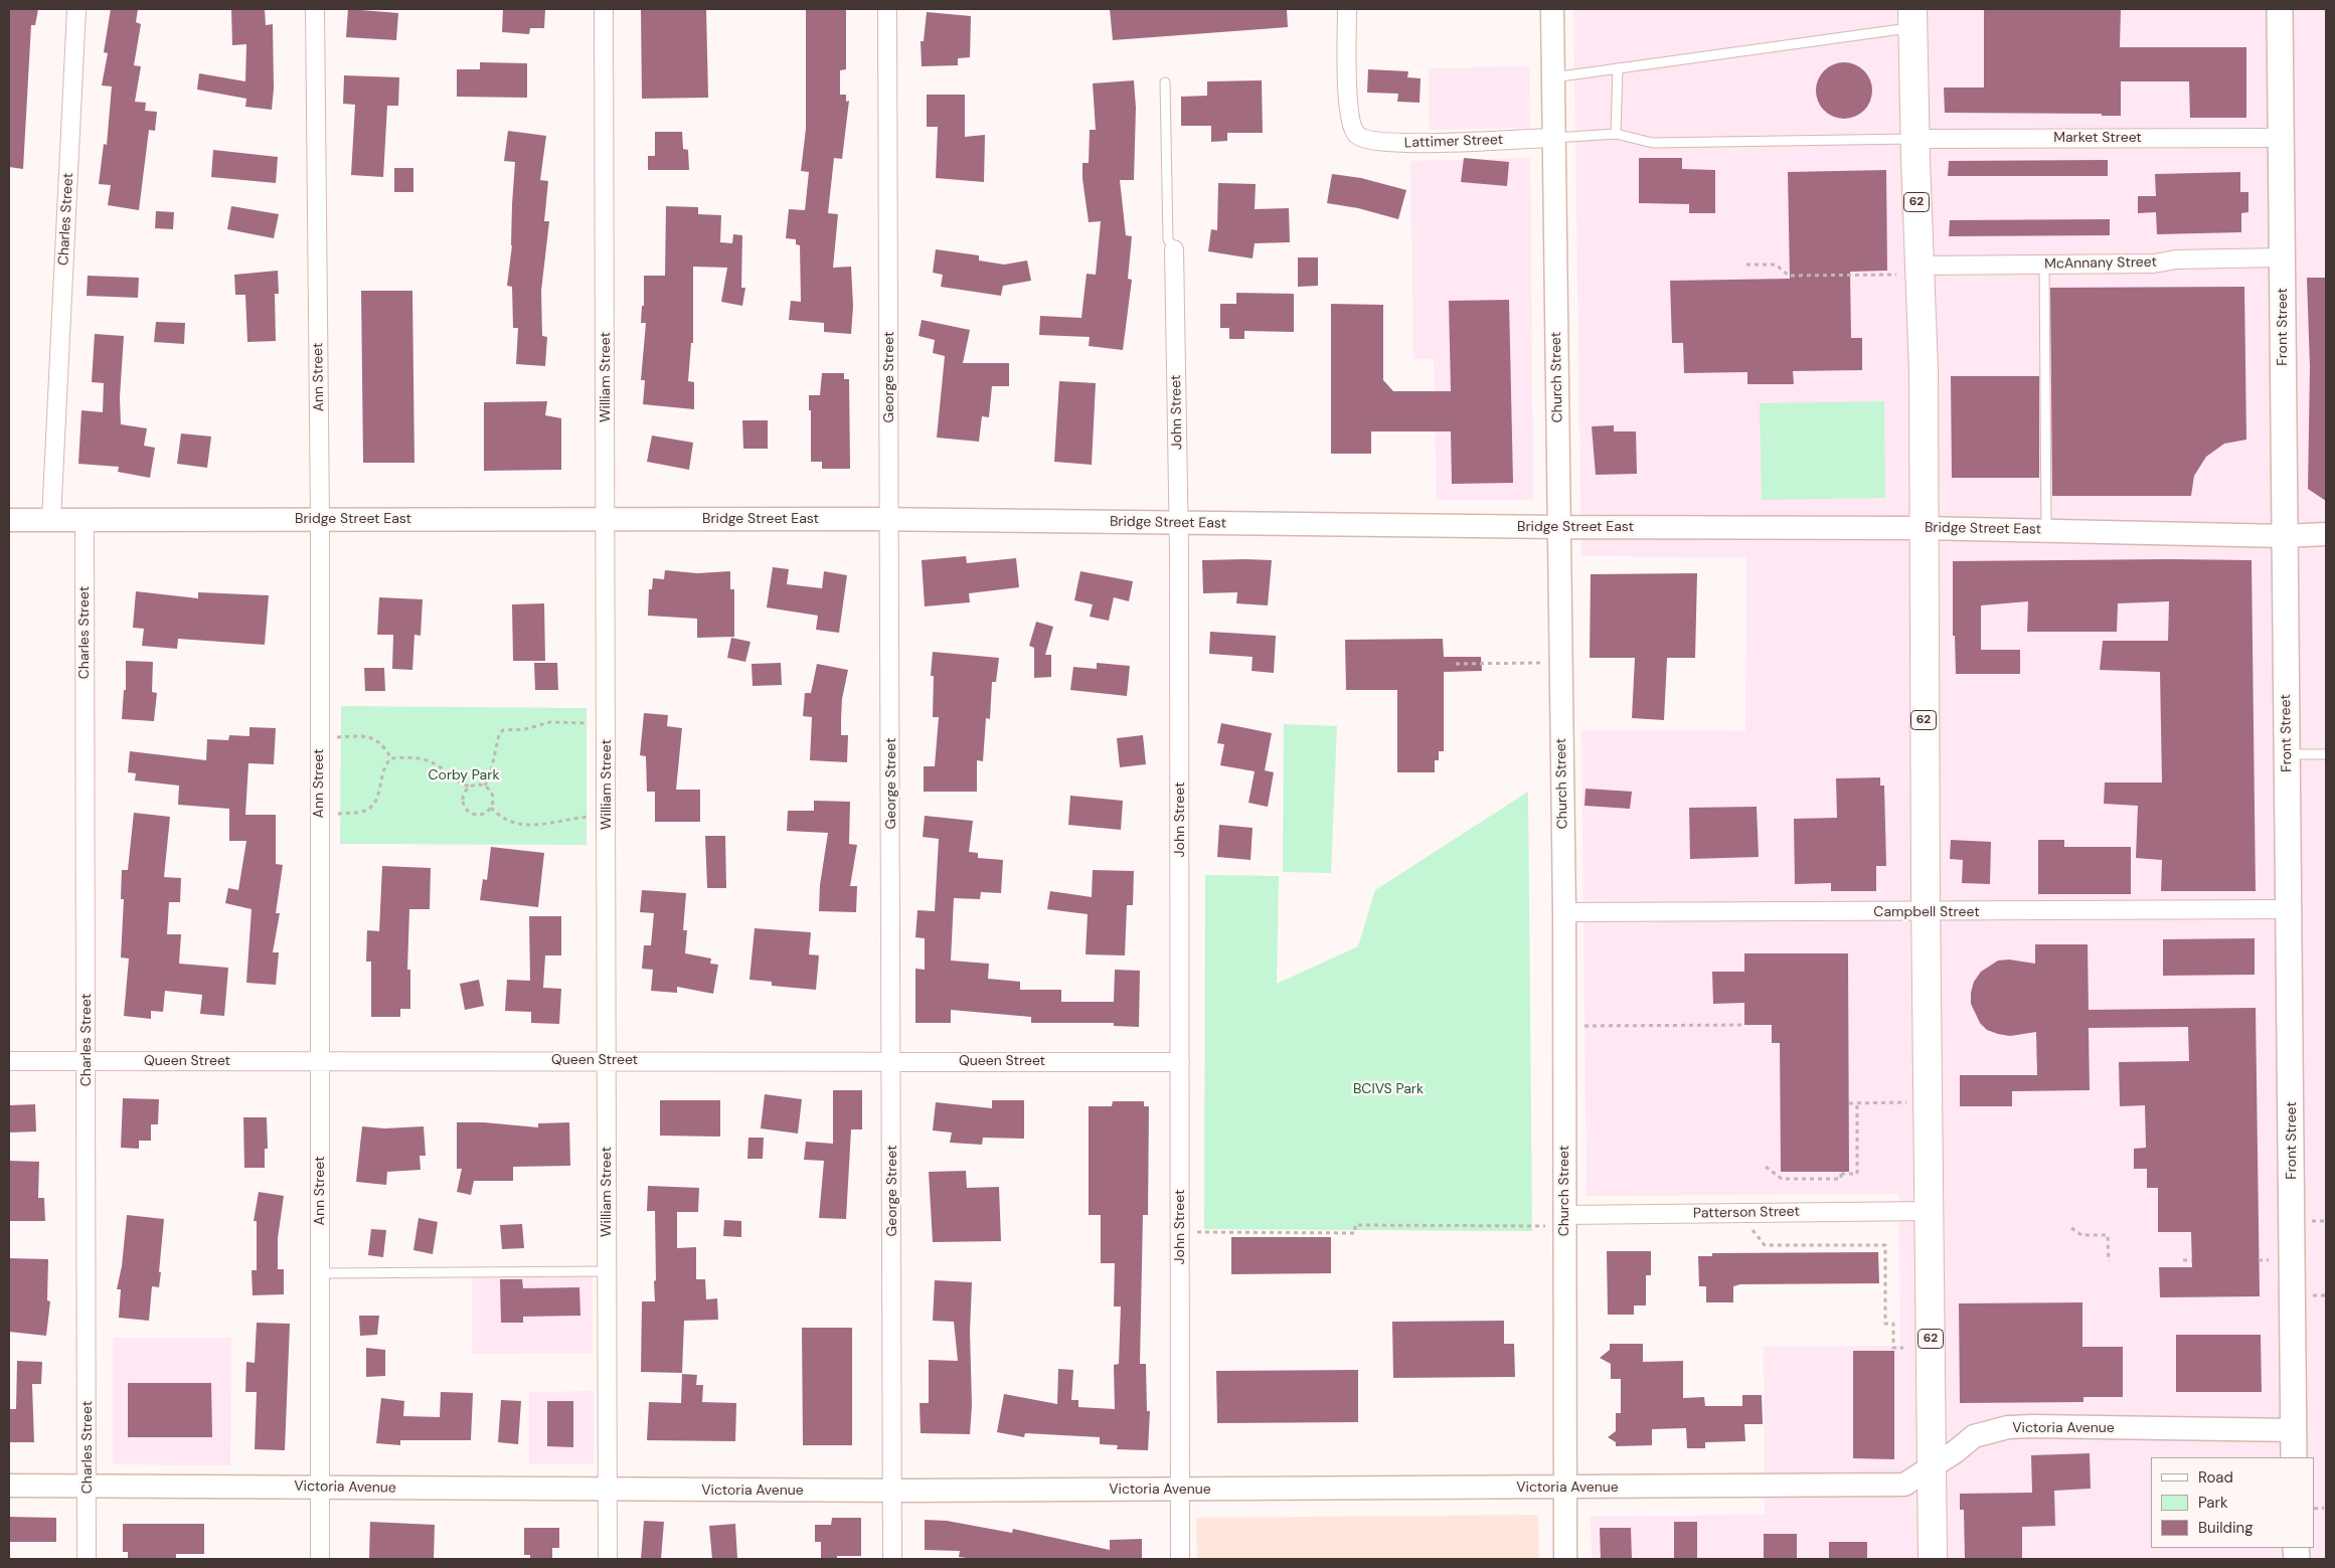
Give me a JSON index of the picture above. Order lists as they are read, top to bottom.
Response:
{
  "streets": {
    "main road": ["62", "Front Street"],
    "street": [
      "Market Street",
      "Lattimer Street",
      "Charles Street",
      "McAnnany Street",
      "Ann Street",
      "William Street",
      "George Street",
      "Church Street",
      "John Street",
      "Bridge Street East",
      "Campbell Street",
      "Queen Street",
      "Patterson Street",
      "Victoria Avenue"
    ]
  },
  "crossings": [
    ["Market Street", "62"],
    ["Market Street", "Front Street"],
    ["Lattimer Street", "Church Street"],
    ["62", "McAnnany Street"],
    ["62", "Bridge Street East"],
    ["62", "Campbell Street"],
    ["62", "Patterson Street"],
    ["62", "Victoria Avenue"],
    ["Charles Street", "Bridge Street East"],
    ["Charles Street", "Queen Street"],
    ["Charles Street", "Victoria Avenue"],
    ["McAnnany Street", "Front Street"],
    ["Front Street", "Bridge Street East"],
    ["Front Street", "Campbell Street"],
    ["Front Street", "Victoria Avenue"],
    ["Ann Street", "Bridge Street East"],
    ["Ann Street", "Queen Street"],
    ["Ann Street", "Victoria Avenue"],
    ["William Street", "Bridge Street East"],
    ["William Street", "Queen Street"],
    ["William Street", "Victoria Avenue"],
    ["George Street", "Bridge Street East"],
    ["George Street", "Queen Street"],
    ["George Street", "Victoria Avenue"],
    ["Church Street", "Bridge Street East"],
    ["Church Street", "Campbell Street"],
    ["Church Street", "Patterson Street"],
    ["Church Street", "Victoria Avenue"],
    ["John Street", "Bridge Street East"],
    ["John Street", "Queen Street"],
    ["John Street", "Victoria Avenue"]
  ],
  "parks": ["Corby Park", "BCIVS Park"],
  "legend": ["Road", "Park", "Building"]
}
